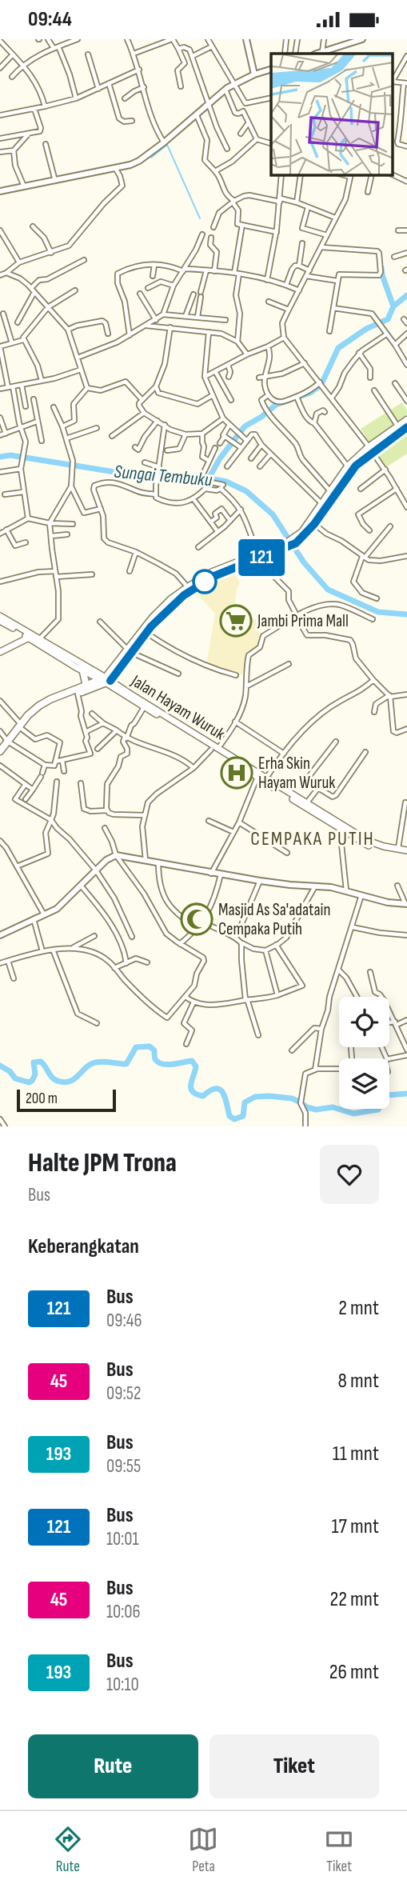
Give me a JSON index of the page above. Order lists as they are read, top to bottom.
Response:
{
  "streets": {
    "main road": ["Jalan Hayam Wuruk"]
  },
  "districts": ["CEMPAKA PUTIH"],
  "water": ["Sungai Tembuku"],
  "places": {
    "supermarket": ["Jambi Prima Mall"],
    "hospital": ["Erha Skin Hayam Wuruk"],
    "mosque": ["Masjid As Sa'adatain Cempaka Putih"]
  },
  "lines": ["bus line 121"],
  "scale_bar": "200 m",
  "page": {
    "status": "09:44",
    "on_map": "121",
    "scale": "200 m",
    "heading": [
      ["Halte JPM Trona", "Bus"],
      "Keberangkatan"
    ],
    "list": [
      {
        "mark": "121",
        "name": "Bus",
        "note": "09:46",
        "value": "2 mnt"
      },
      {
        "mark": "45",
        "name": "Bus",
        "note": "09:52",
        "value": "8 mnt"
      },
      {
        "mark": "193",
        "name": "Bus",
        "note": "09:55",
        "value": "11 mnt"
      },
      {
        "mark": "121",
        "name": "Bus",
        "note": "10:01",
        "value": "17 mnt"
      },
      {
        "mark": "45",
        "name": "Bus",
        "note": "10:06",
        "value": "22 mnt"
      },
      {
        "mark": "193",
        "name": "Bus",
        "note": "10:10",
        "value": "26 mnt"
      }
    ],
    "buttons": ["Rute", "Tiket"],
    "tabs": ["Rute", "Peta", "Tiket"]
  }
}
